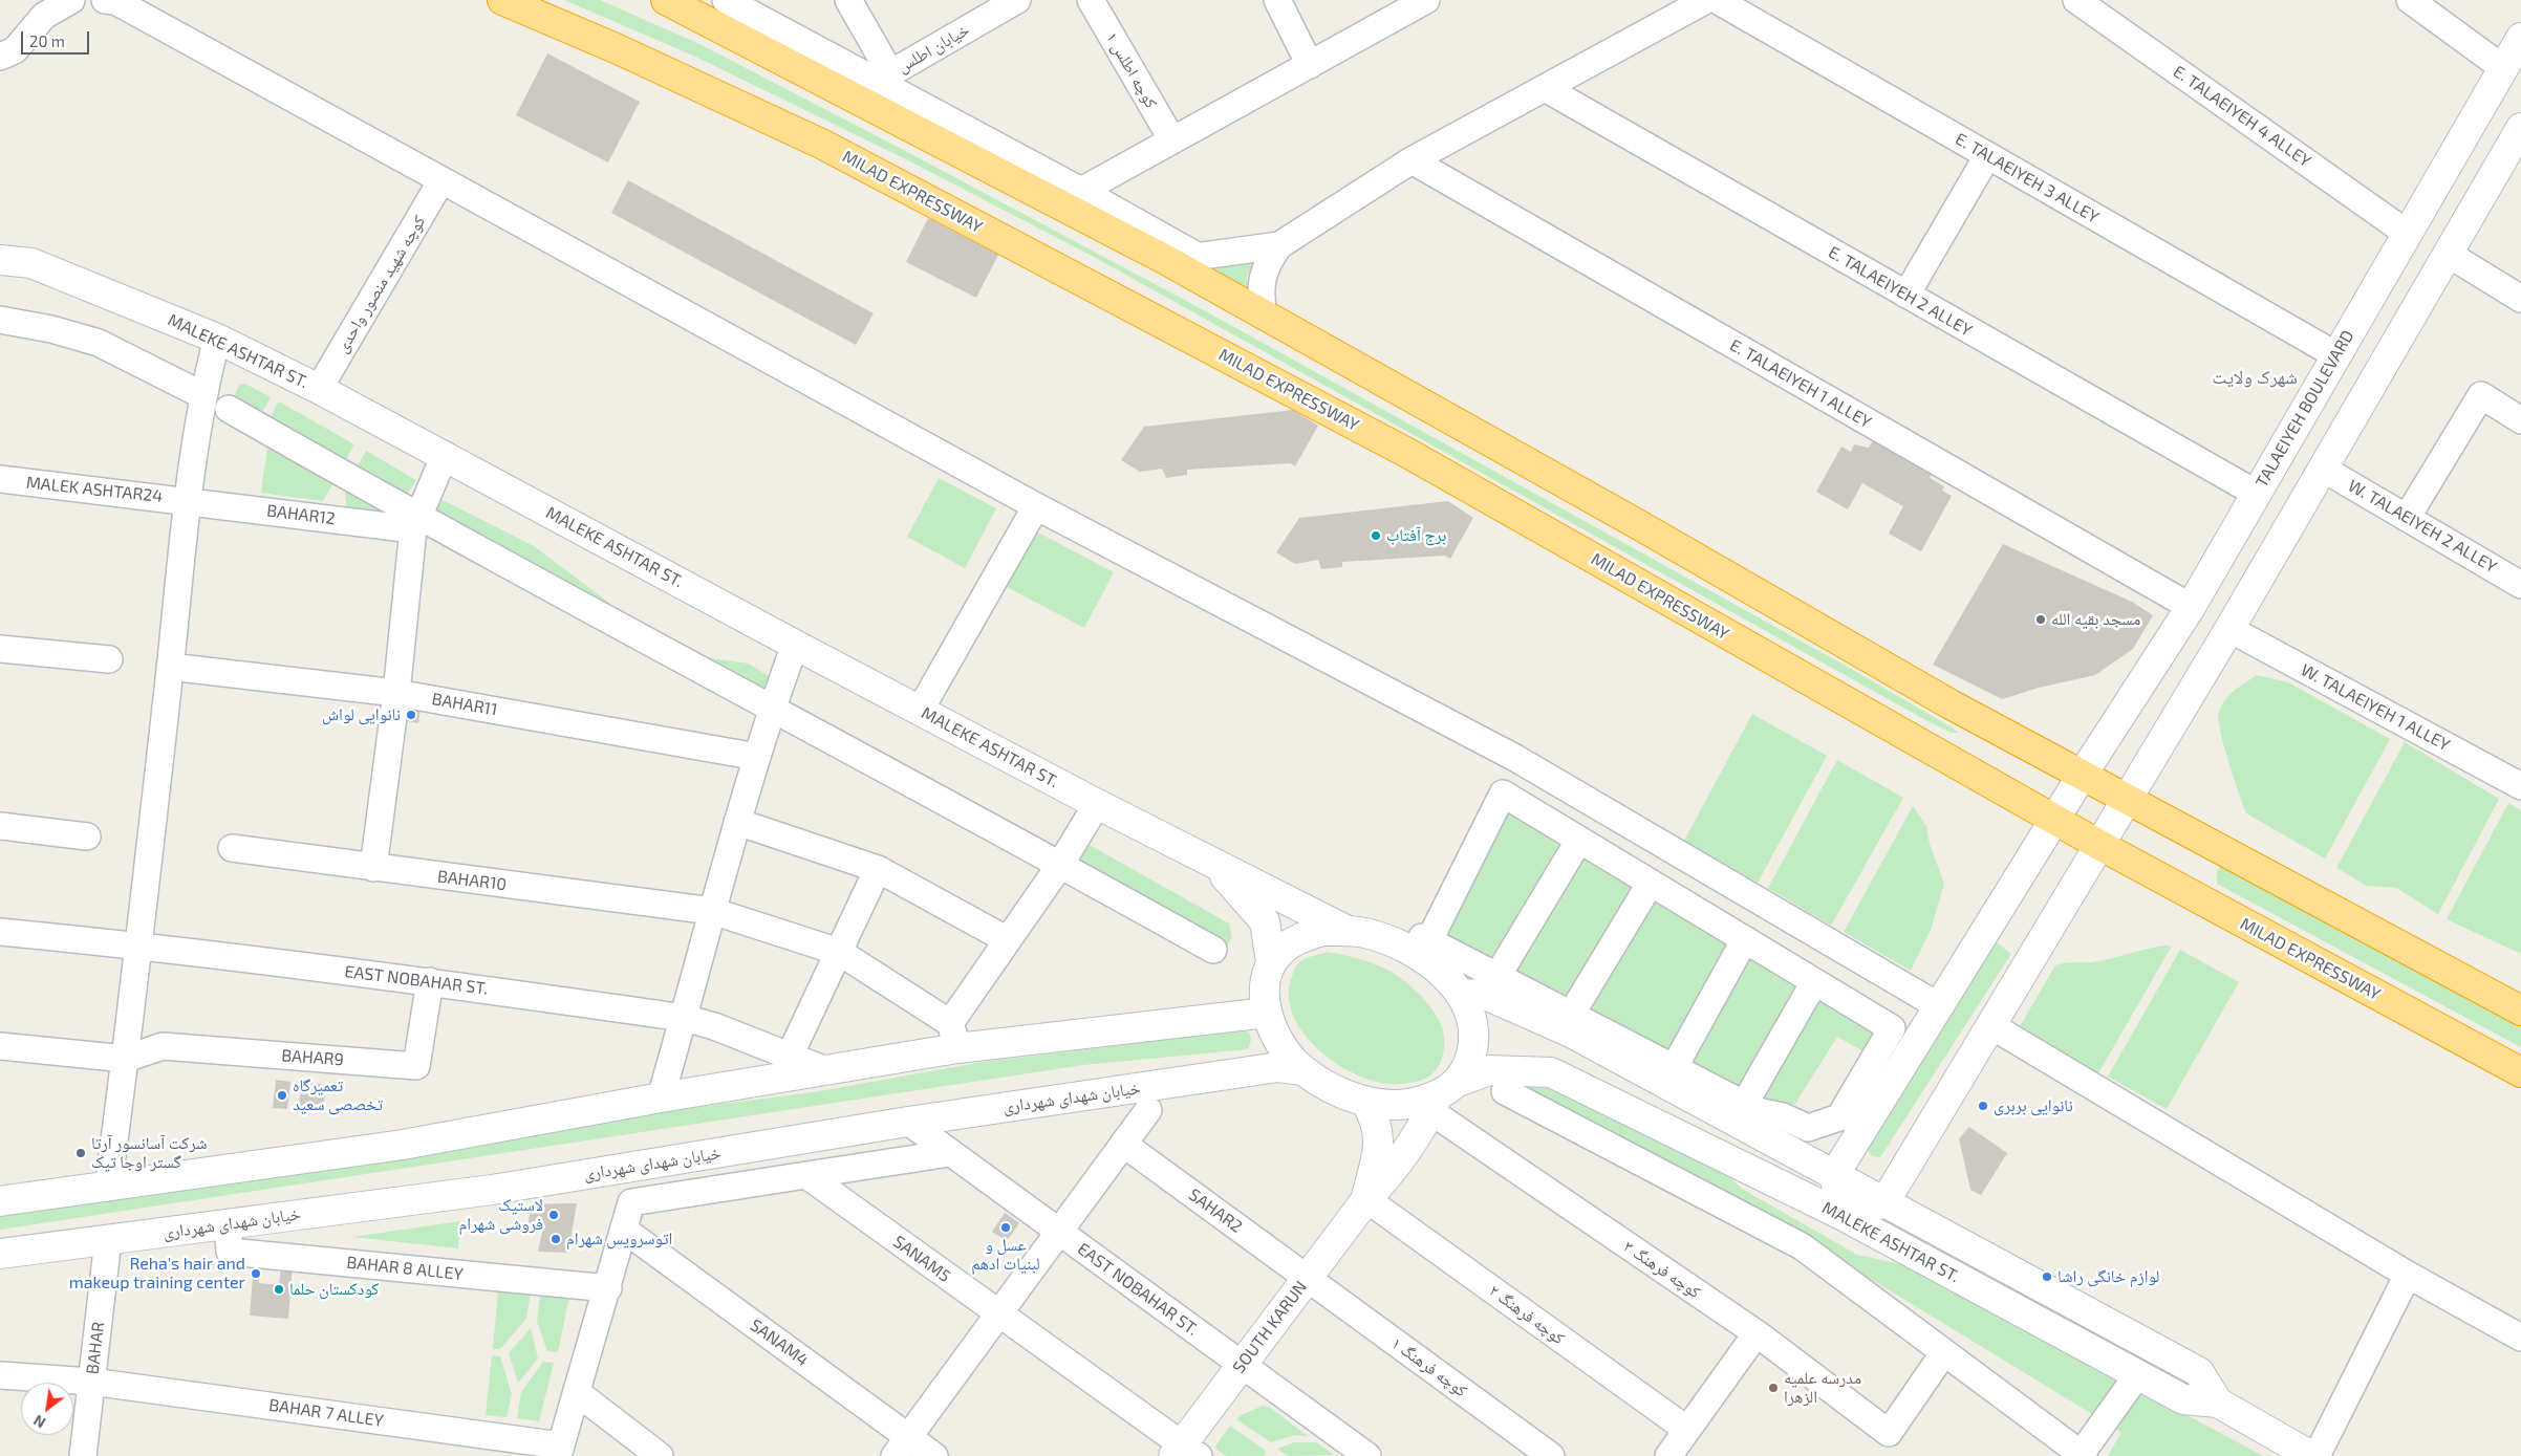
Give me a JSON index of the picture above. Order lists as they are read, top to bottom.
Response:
{
  "streets": {
    "highway": ["MILAD EXPRESSWAY"],
    "main road": [
      "MALEKE ASHTAR ST.",
      "TALAEIYEH BOULEVARD",
      "خیابان شهدای شهرداری",
      "SOUTH KARUN"
    ],
    "street": [
      "خیابان اطلس",
      "کوچه اطلس ۱",
      "E. TALAEIYEH 4 ALLEY",
      "E. TALAEIYEH 3 ALLEY",
      "کوچه شهید منصور واحدی",
      "E. TALAEIYEH 2 ALLEY",
      "E. TALAEIYEH 1 ALLEY",
      "MALEK ASHTAR24",
      "BAHAR12",
      "W. TALAEIYEH 2 ALLEY",
      "BAHAR11",
      "W. TALAEIYEH 1 ALLEY",
      "BAHAR10",
      "EAST NOBAHAR ST.",
      "BAHAR9",
      "SAHAR2",
      "SANAM5",
      "BAHAR 8 ALLEY",
      "کوچه فرهنگ ۳",
      "کوچه فرهنگ ۲",
      "SANAM4",
      "BAHAR",
      "کوچه فرهنگ ۱",
      "BAHAR 7 ALLEY"
    ]
  },
  "crossings": [
    ["E. TALAEIYEH 4 ALLEY", "TALAEIYEH BOULEVARD"],
    ["E. TALAEIYEH 3 ALLEY", "TALAEIYEH BOULEVARD"],
    ["MILAD EXPRESSWAY", "TALAEIYEH BOULEVARD"],
    ["کوچه شهید منصور واحدی", "MALEKE ASHTAR ST."],
    ["E. TALAEIYEH 2 ALLEY", "TALAEIYEH BOULEVARD"],
    ["MALEKE ASHTAR ST.", "خیابان شهدای شهرداری"],
    ["MALEKE ASHTAR ST.", "کوچه فرهنگ ۳"],
    ["MALEKE ASHTAR ST.", "SOUTH KARUN"],
    ["E. TALAEIYEH 1 ALLEY", "TALAEIYEH BOULEVARD"],
    ["MALEK ASHTAR24", "BAHAR12"],
    ["EAST NOBAHAR ST.", "BAHAR9"],
    ["EAST NOBAHAR ST.", "خیابان شهدای شهرداری"],
    ["EAST NOBAHAR ST.", "SOUTH KARUN"],
    ["خیابان شهدای شهرداری", "BAHAR 8 ALLEY"],
    ["خیابان شهدای شهرداری", "BAHAR"],
    ["SAHAR2", "SOUTH KARUN"],
    ["SAHAR2", "کوچه فرهنگ ۱"],
    ["SANAM5", "SOUTH KARUN"],
    ["کوچه فرهنگ ۳", "SOUTH KARUN"],
    ["کوچه فرهنگ ۲", "SOUTH KARUN"],
    ["SOUTH KARUN", "کوچه فرهنگ ۱"],
    ["BAHAR", "BAHAR 7 ALLEY"]
  ],
  "districts": ["شهرک ولایت"],
  "places": [
    "برج آفتاب",
    "مسجد بقیه الله",
    "نانوایی لواش",
    "تعمیرگاه تخصصی سعید",
    "نانوایی بربری",
    "شرکت آسانسور آرتا گستر اوجا تیک",
    "لاستیک فروشی شهرام",
    "عسل و لبنیات ادهم",
    "اتوسرویس شهرام",
    "Reha's hair and makeup training center",
    "لوازم خانگی راشا",
    "کودکستان حلما",
    "مدرسه علمیه الزهرا"
  ],
  "scale_bar": "20 m",
  "north": "bottom left"
}
